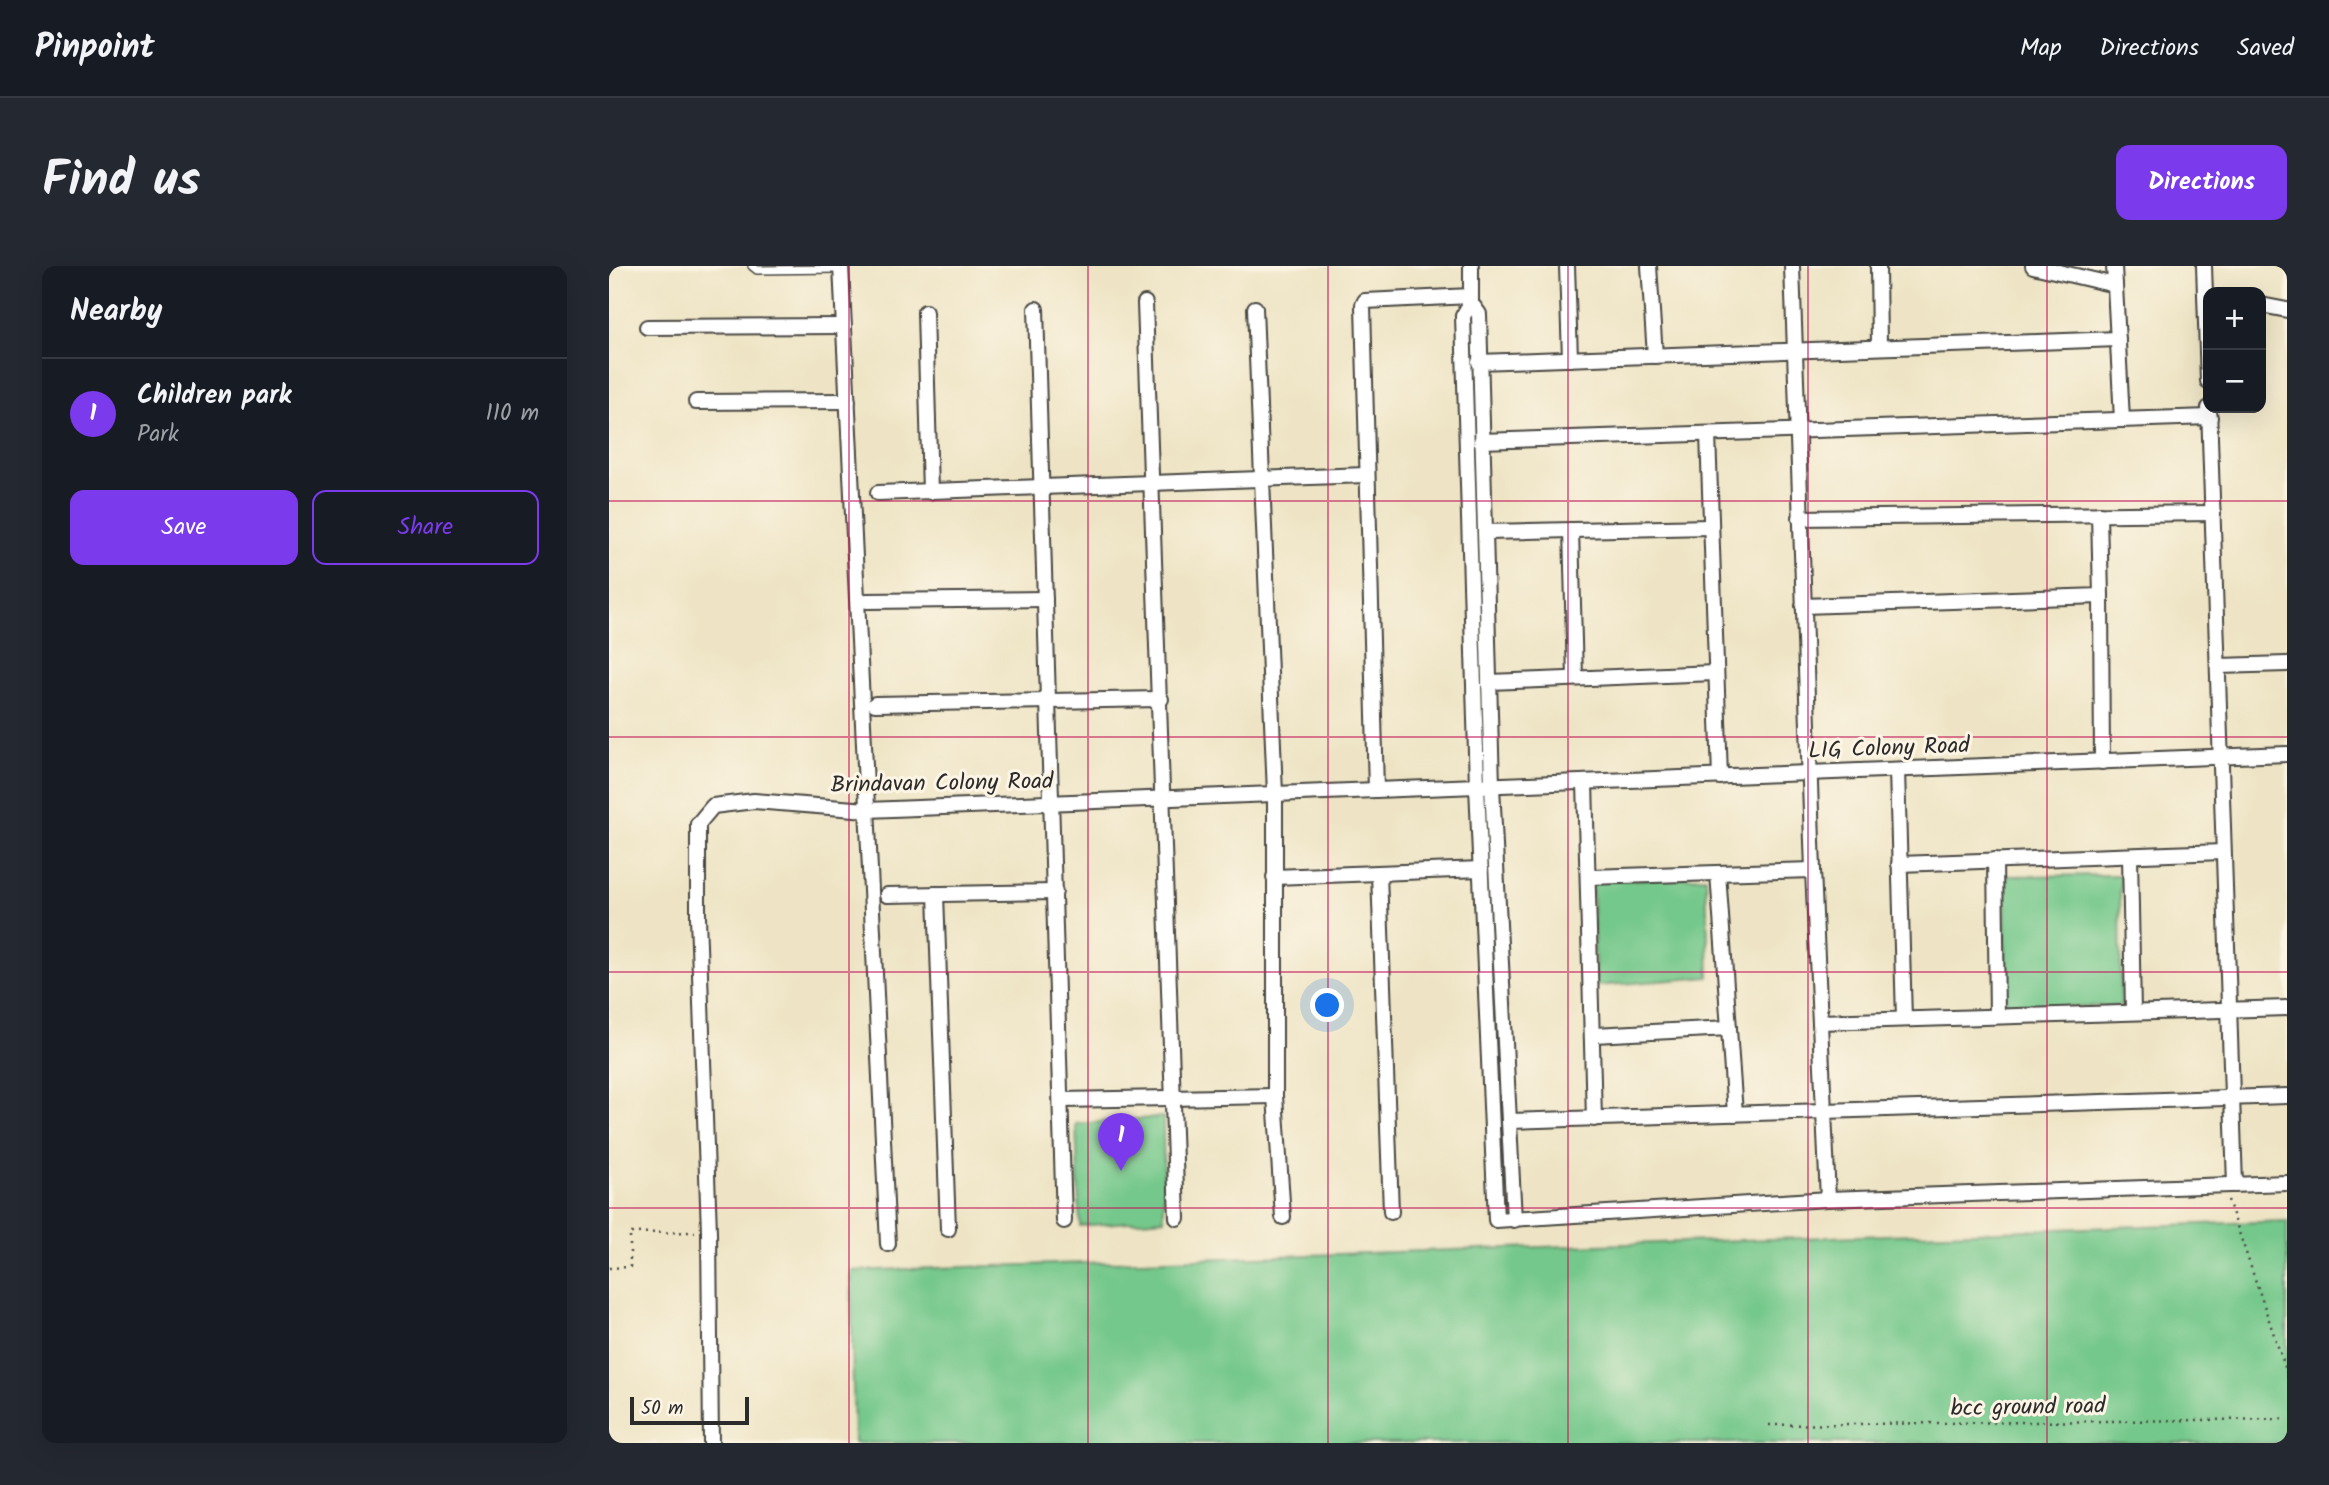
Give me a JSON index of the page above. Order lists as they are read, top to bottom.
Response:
{
  "streets": {
    "street": ["LIG Colony Road", "Brindavan Colony Road"],
    "path": ["bcc ground road"]
  },
  "crossings": [
    ["LIG Colony Road", "Brindavan Colony Road"]
  ],
  "scale_bar": "50 m",
  "page": {
    "header": "Pinpoint",
    "nav": ["Map", "Directions", "Saved"],
    "title": "Find us",
    "buttons": [
      "Directions",
      ["Save", "Share"]
    ],
    "heading": "Nearby",
    "map_buttons": ["+", "−"],
    "list": [
      {
        "mark": "1",
        "name": "Children park",
        "note": "Park",
        "value": "110 m"
      }
    ],
    "pins": "1",
    "scale": "50 m"
  }
}
